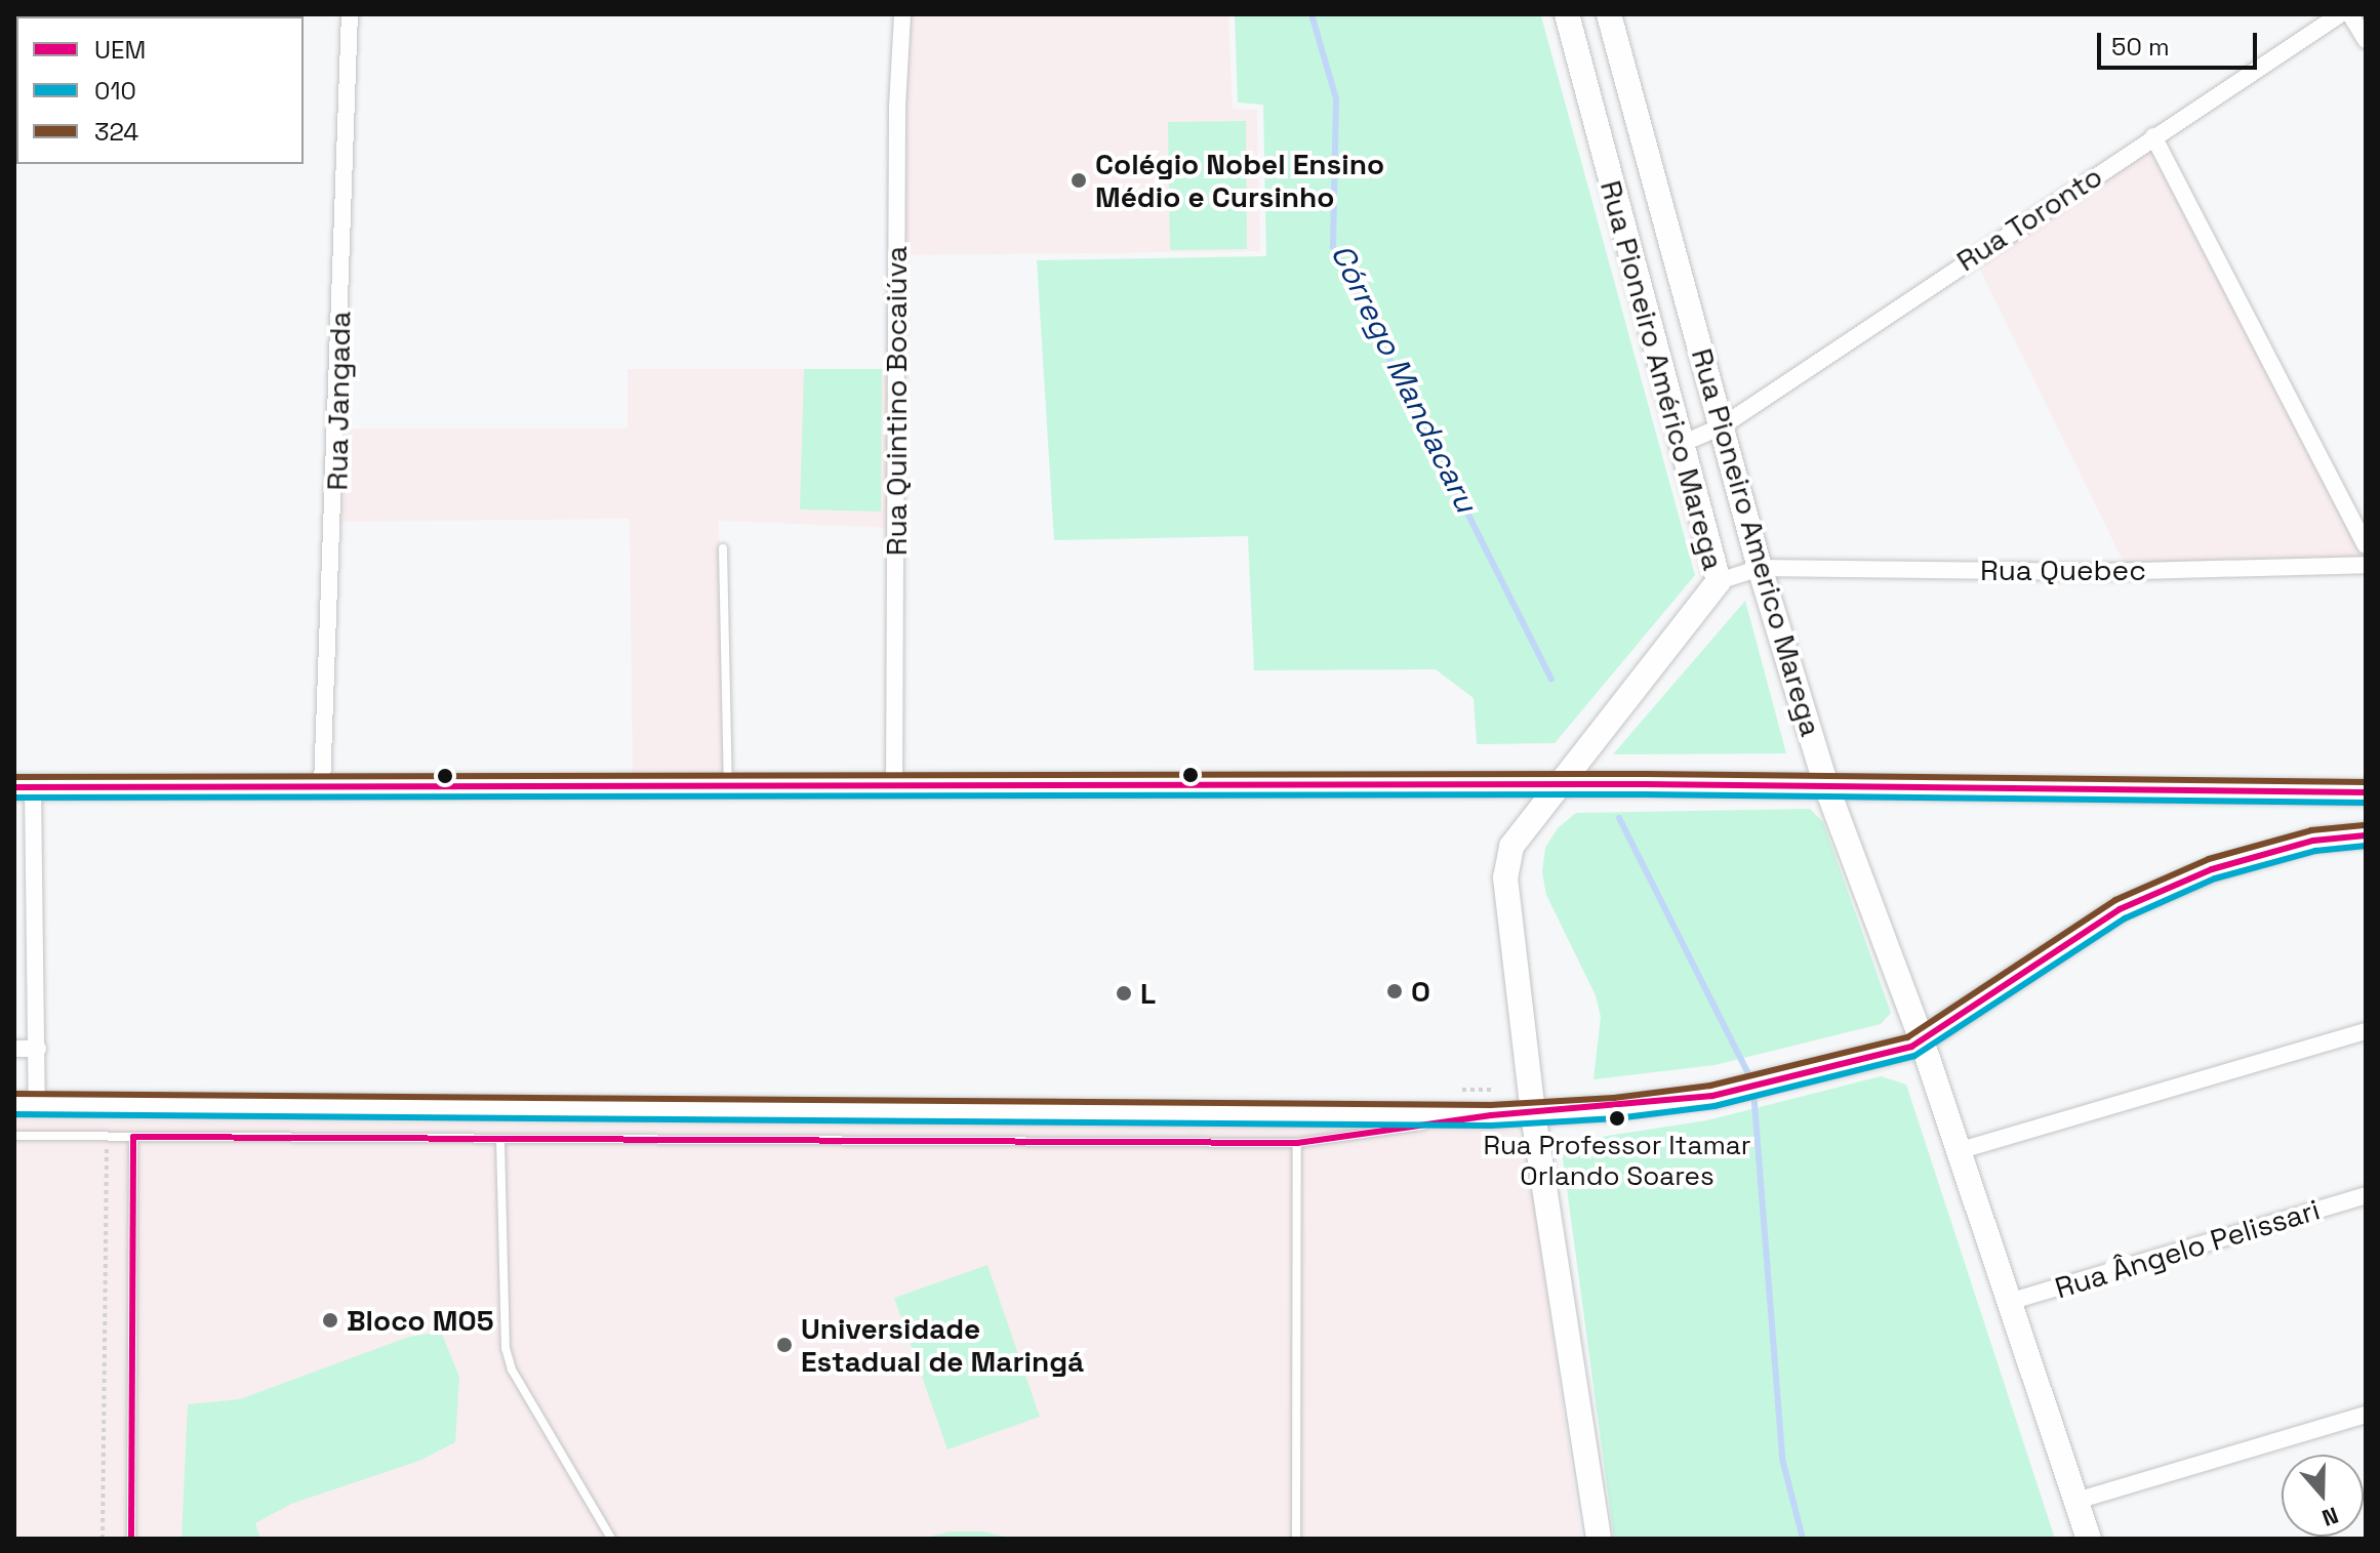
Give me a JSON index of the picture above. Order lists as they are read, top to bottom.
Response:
{
  "streets": {
    "main road": ["Rua Pioneiro Américo Marega", "Rua Pioneiro Americo Marega"],
    "street": [
      "Rua Toronto",
      "Rua Jangada",
      "Rua Quintino Bocaiúva",
      "Rua Quebec",
      "Rua Ângelo Pelissari"
    ]
  },
  "crossings": [
    ["Rua Toronto", "Rua Pioneiro Américo Marega"],
    ["Rua Toronto", "Rua Pioneiro Americo Marega"],
    ["Rua Pioneiro Américo Marega", "Rua Pioneiro Americo Marega"],
    ["Rua Pioneiro Américo Marega", "Rua Quebec"],
    ["Rua Pioneiro Americo Marega", "Rua Quebec"],
    ["Rua Pioneiro Americo Marega", "Rua Ângelo Pelissari"]
  ],
  "water": ["Córrego Mandacaru"],
  "places": [
    "Colégio Nobel Ensino Médio e Cursinho",
    "O",
    "L",
    "Rua Professor Itamar Orlando Soares",
    "Bloco M05",
    "Universidade Estadual de Maringá"
  ],
  "lines": ["transit line 324", "transit line UEM", "transit line 010"],
  "legend": ["UEM", "010", "324"],
  "scale_bar": "50 m",
  "north": "bottom"
}
